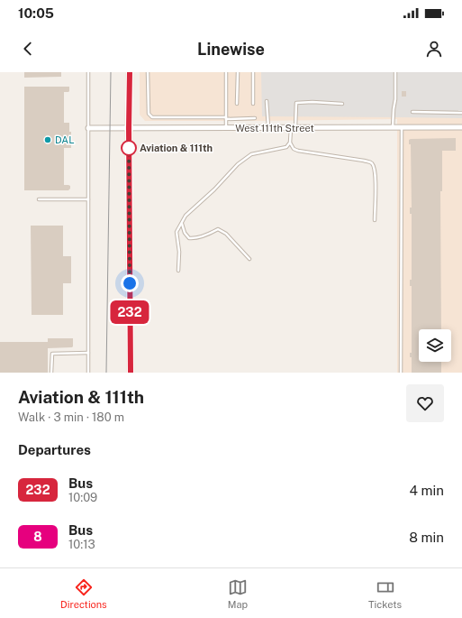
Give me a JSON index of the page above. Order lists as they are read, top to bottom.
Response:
{
  "streets": {
    "street": ["West 111th Street"]
  },
  "places": ["DAL", "Aviation & 111th"],
  "lines": ["bus line 232"],
  "page": {
    "status": "10:05",
    "header": "Linewise",
    "on_map": "232",
    "heading": [
      ["Aviation & 111th", "Walk · 3 min · 180 m"],
      "Departures"
    ],
    "list": [
      {
        "mark": "232",
        "name": "Bus",
        "note": "10:09",
        "value": "4 min"
      },
      {
        "mark": "8",
        "name": "Bus",
        "note": "10:13",
        "value": "8 min"
      }
    ],
    "tabs": ["Directions", "Map", "Tickets"]
  }
}
